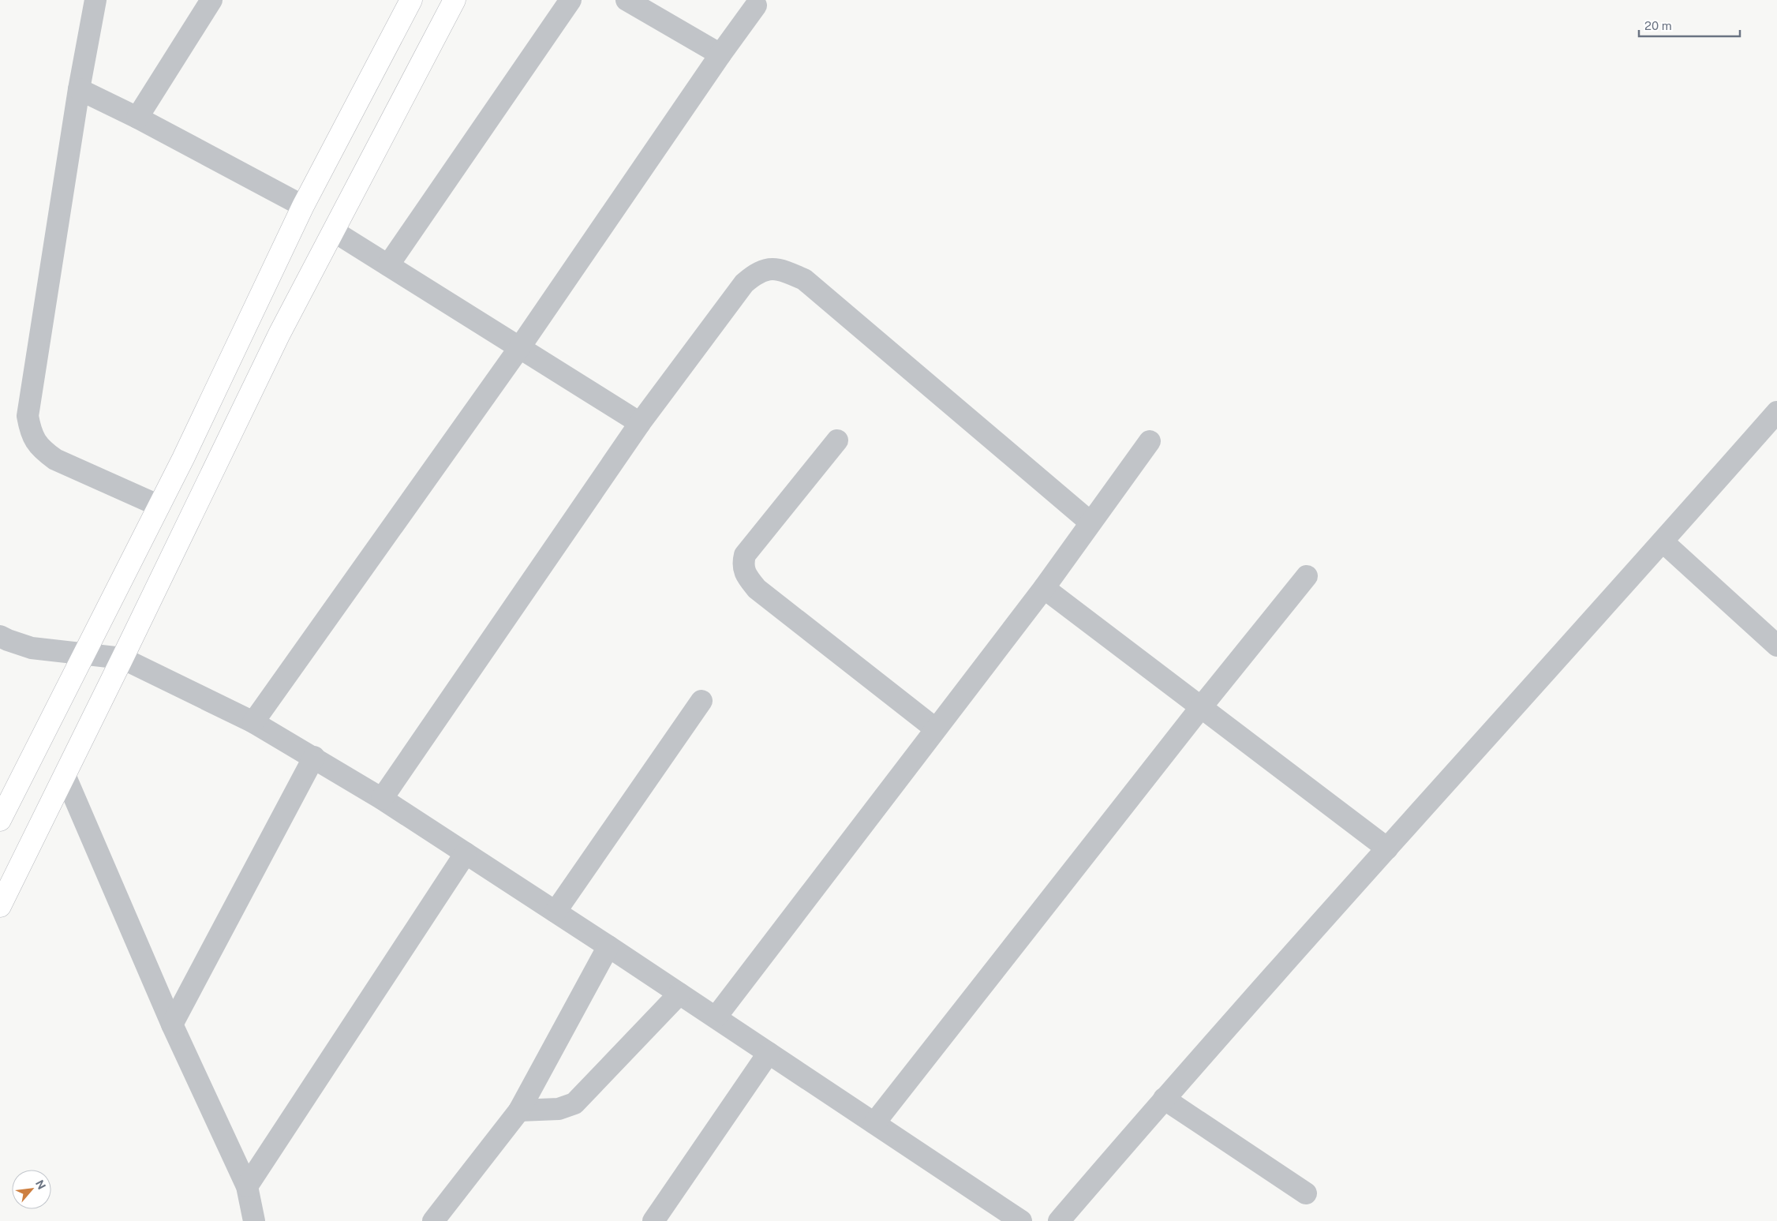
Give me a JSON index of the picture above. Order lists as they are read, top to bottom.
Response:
{
  "scale_bar": "20 m",
  "north": "top right"
}
